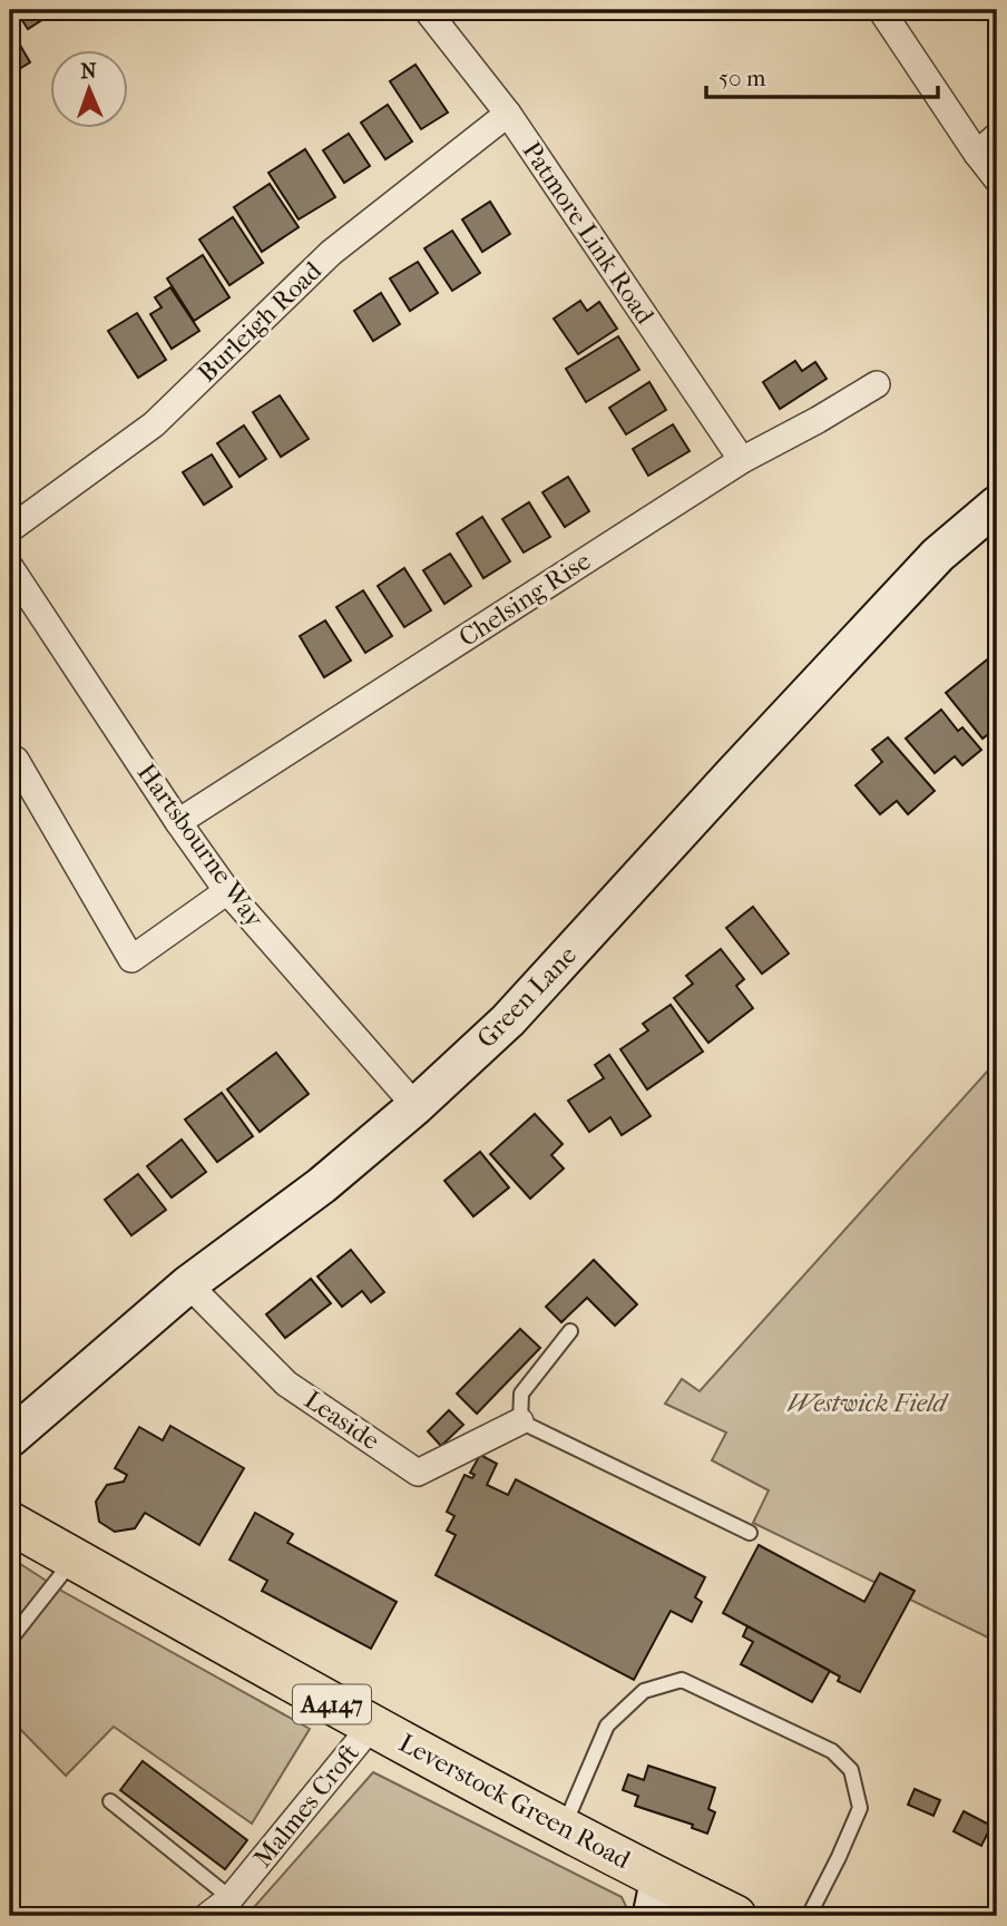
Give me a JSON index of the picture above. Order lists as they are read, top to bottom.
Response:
{
  "streets": {
    "main road": ["A4147", "Leverstock Green Road"],
    "street": [
      "Patmore Link Road",
      "Burleigh Road",
      "Chelsing Rise",
      "Hartsbourne Way",
      "Green Lane",
      "Leaside",
      "Malmes Croft"
    ]
  },
  "crossings": [
    ["Patmore Link Road", "Burleigh Road"],
    ["Patmore Link Road", "Chelsing Rise"],
    ["Chelsing Rise", "Hartsbourne Way"],
    ["Hartsbourne Way", "Green Lane"],
    ["Green Lane", "Leaside"],
    ["Leverstock Green Road", "Malmes Croft"]
  ],
  "parks": ["Westwick Field"],
  "scale_bar": "50 m",
  "north": "top"
}
